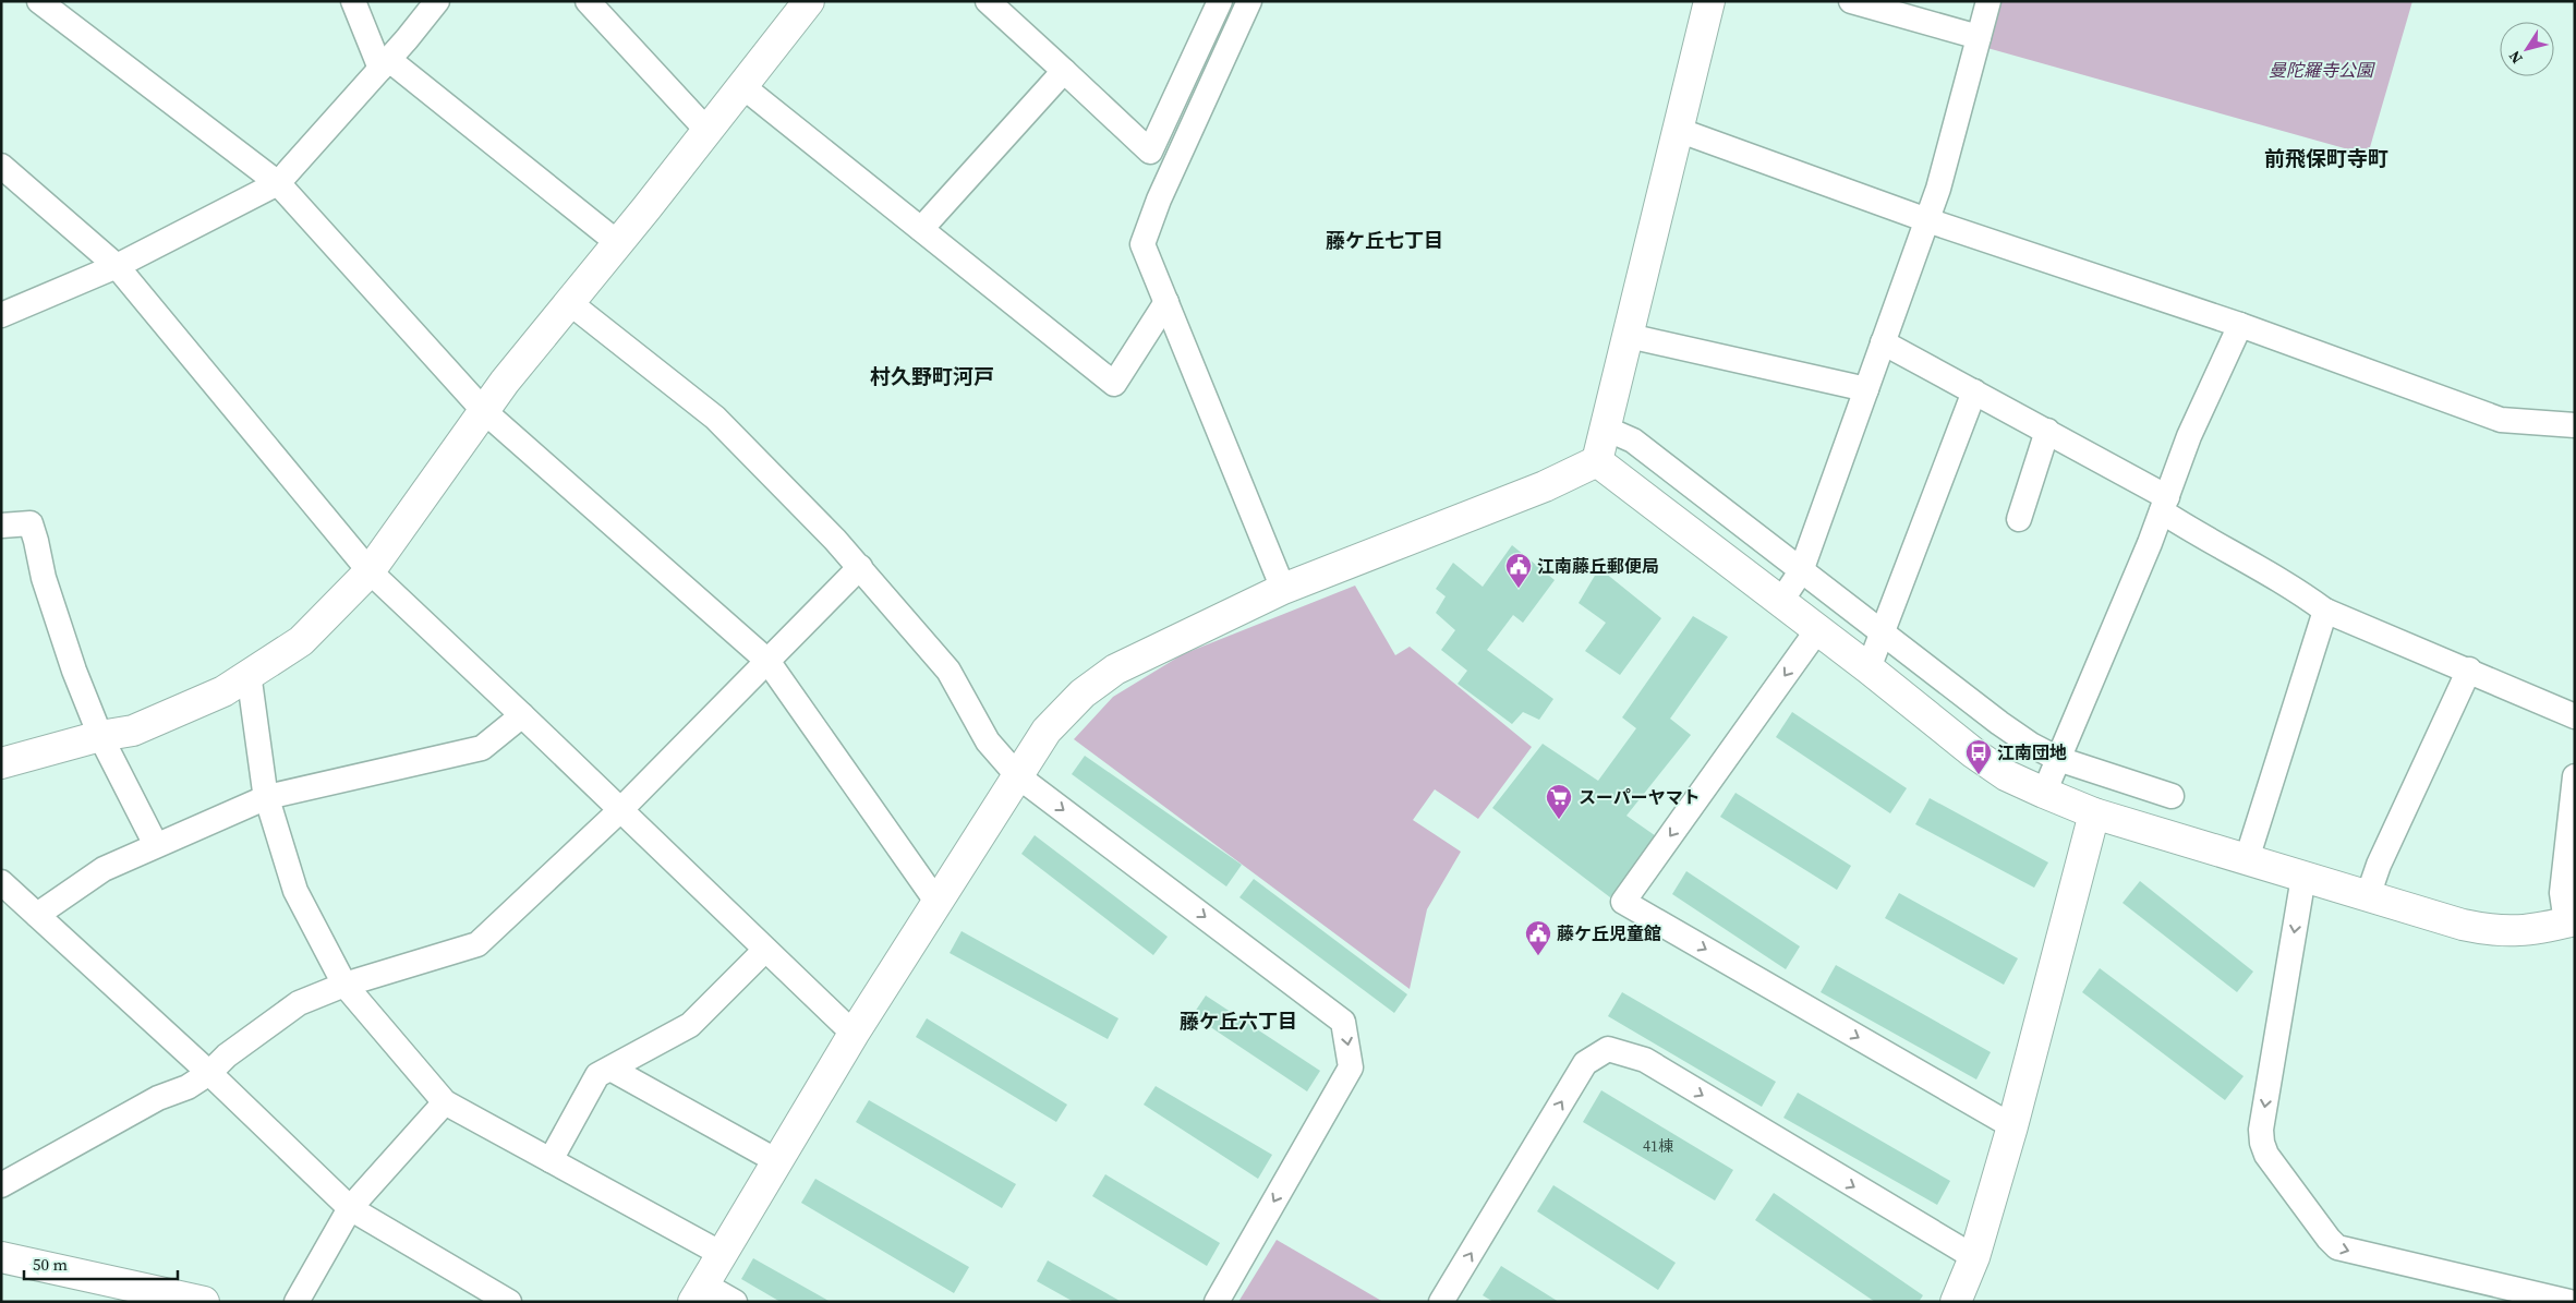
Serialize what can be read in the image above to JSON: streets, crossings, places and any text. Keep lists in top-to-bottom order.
{
  "districts": [
    "前飛保町寺町",
    "藤ケ丘七丁目",
    "村久野町河戸",
    "藤ケ丘六丁目"
  ],
  "parks": ["曼陀羅寺公園"],
  "places": {
    "public building": ["江南藤丘郵便局", "藤ケ丘児童館"],
    "bus stop": ["江南団地"],
    "supermarket": ["スーパーヤマト"]
  },
  "house_numbers": ["41棟"],
  "scale_bar": "50 m",
  "north": "bottom left"
}
